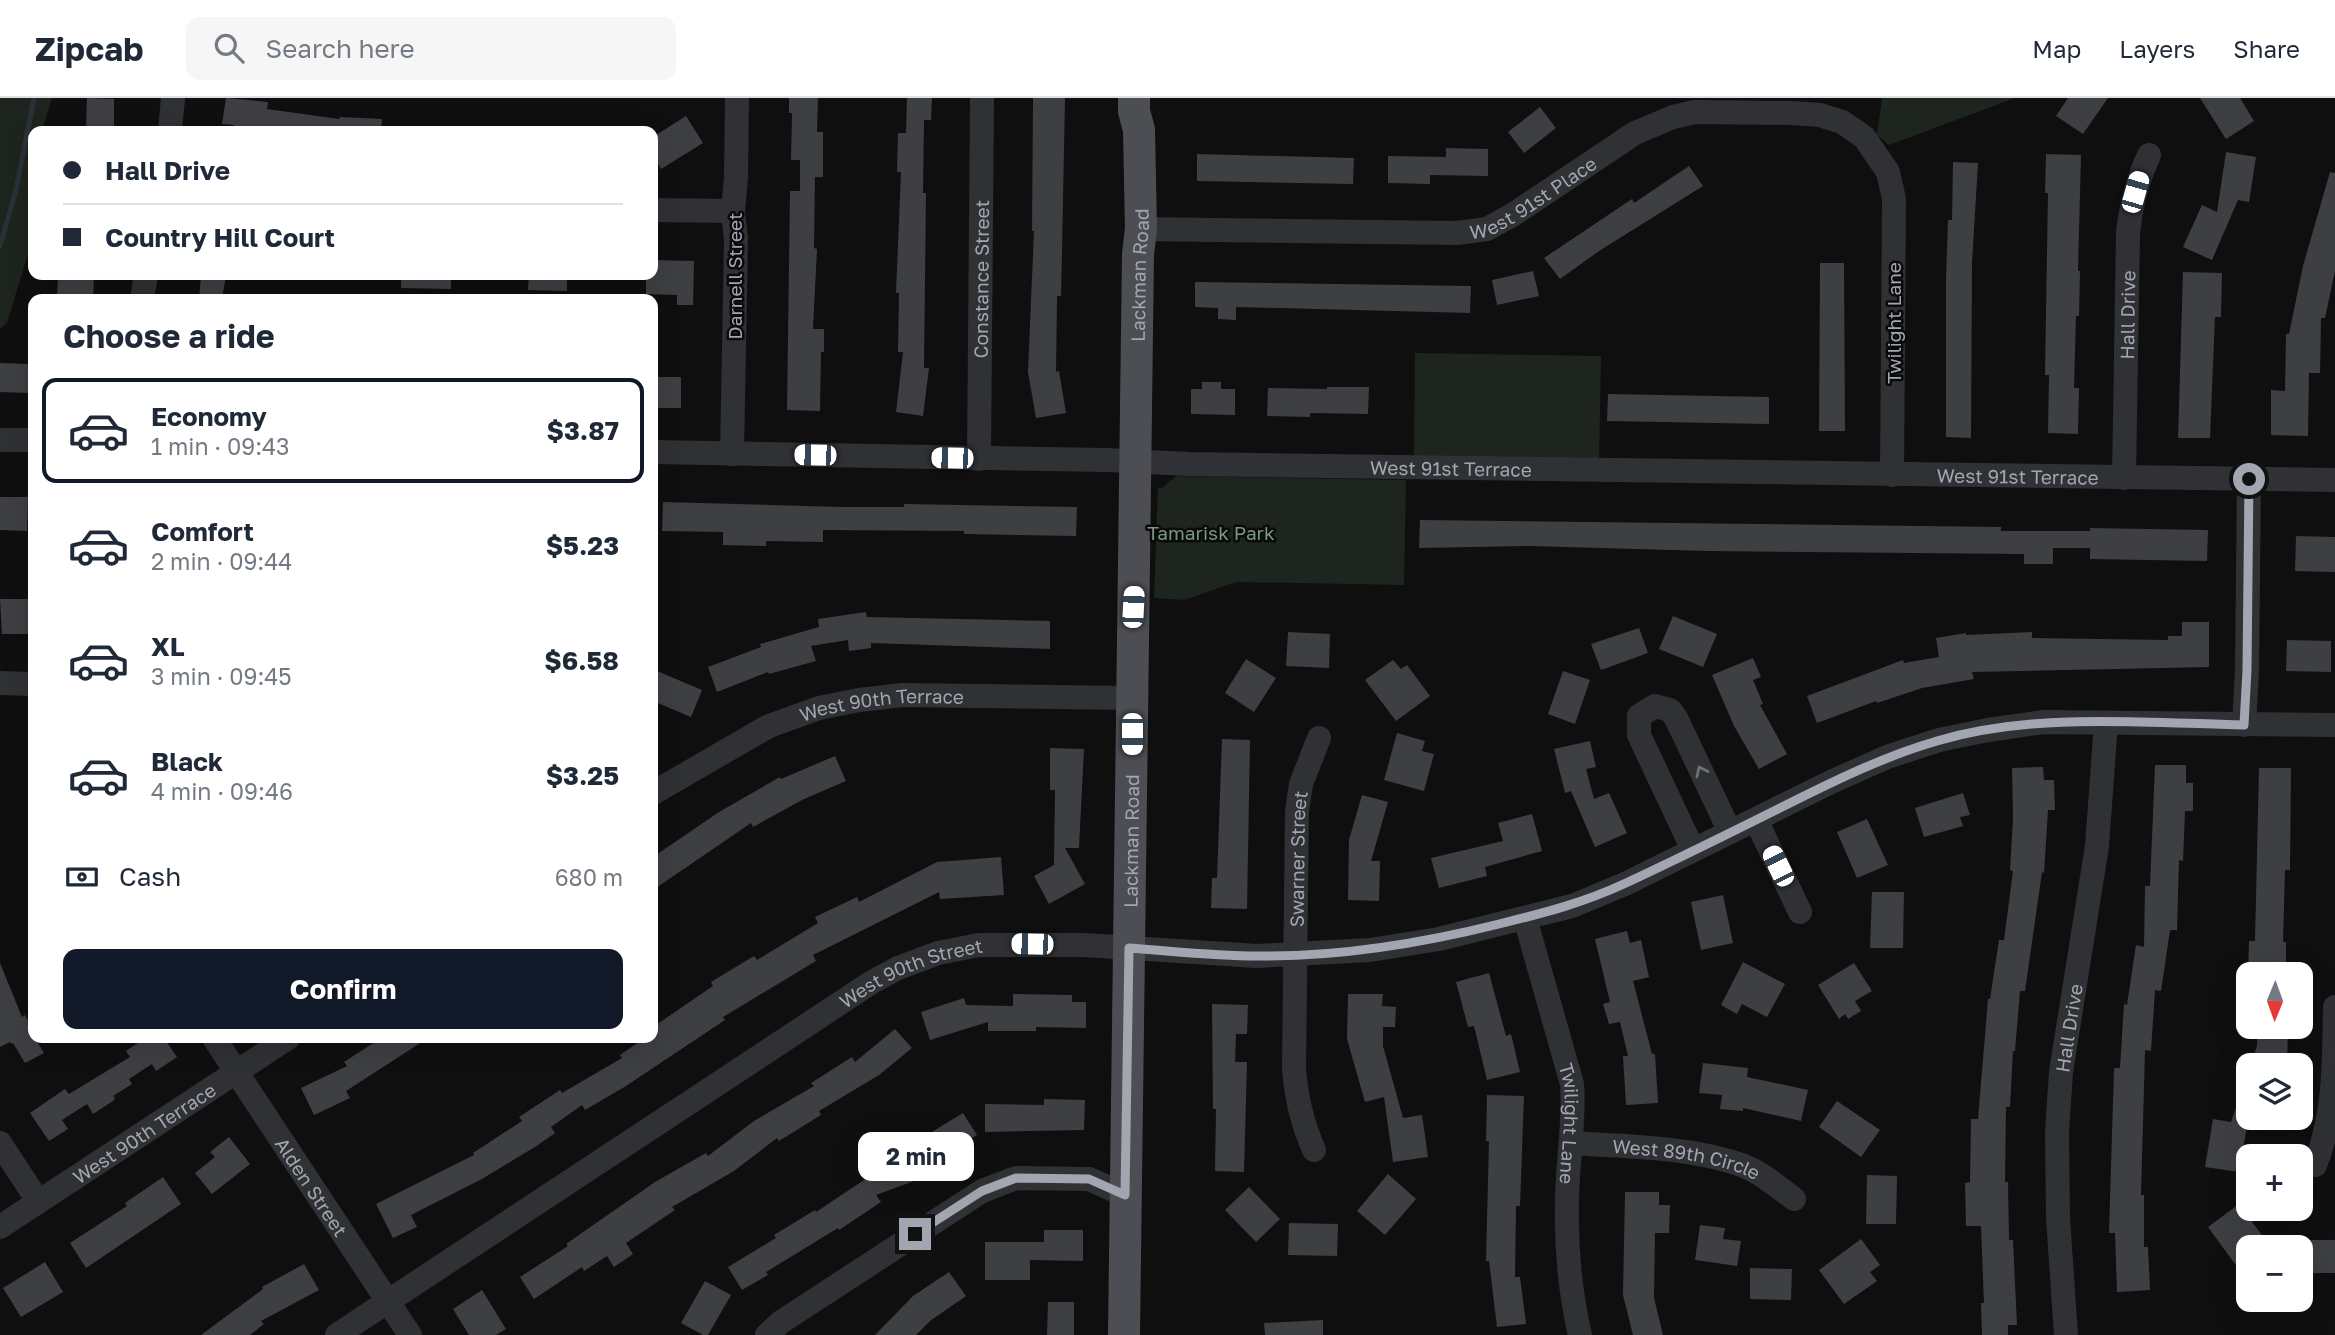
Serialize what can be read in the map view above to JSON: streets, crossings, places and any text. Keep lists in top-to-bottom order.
{
  "streets": {
    "main road": ["Lackman Road"],
    "street": [
      "West 91st Place",
      "Darnell Street",
      "Constance Street",
      "Hall Drive",
      "Twilight Lane",
      "West 91st Terrace",
      "West 90th Terrace",
      "Swarner Street",
      "West 90th Street",
      "West 89th Circle",
      "Alden Street"
    ]
  },
  "crossings": [
    ["West 91st Place", "Lackman Road"],
    ["West 91st Place", "Twilight Lane"],
    ["Lackman Road", "West 91st Terrace"],
    ["Lackman Road", "West 90th Terrace"],
    ["Lackman Road", "West 90th Street"],
    ["Darnell Street", "West 91st Terrace"],
    ["Constance Street", "West 91st Terrace"],
    ["Hall Drive", "West 91st Terrace"],
    ["Hall Drive", "West 90th Street"],
    ["Twilight Lane", "West 91st Terrace"],
    ["Twilight Lane", "West 90th Street"],
    ["Twilight Lane", "West 89th Circle"],
    ["West 90th Terrace", "Alden Street"],
    ["Swarner Street", "West 90th Street"],
    ["West 90th Street", "Alden Street"]
  ],
  "parks": ["Tamarisk Park"],
  "north": "bottom",
  "page": {
    "header": "Zipcab",
    "search": "Search here",
    "nav": ["Map", "Layers", "Share"],
    "banner": ["Hall Drive", "Country Hill Court"],
    "heading": "Choose a ride",
    "list": [
      {
        "name": "Economy",
        "note": "1 min · 09:43",
        "value": "$3.87"
      },
      {
        "name": "Comfort",
        "note": "2 min · 09:44",
        "value": "$5.23"
      },
      {
        "name": "XL",
        "note": "3 min · 09:45",
        "value": "$6.58"
      },
      {
        "name": "Black",
        "note": "4 min · 09:46",
        "value": "$3.25"
      }
    ],
    "pay": ["Cash", "680 m"],
    "buttons": "Confirm",
    "map_buttons": ["+", "−"],
    "bubble": "2 min"
  }
}
